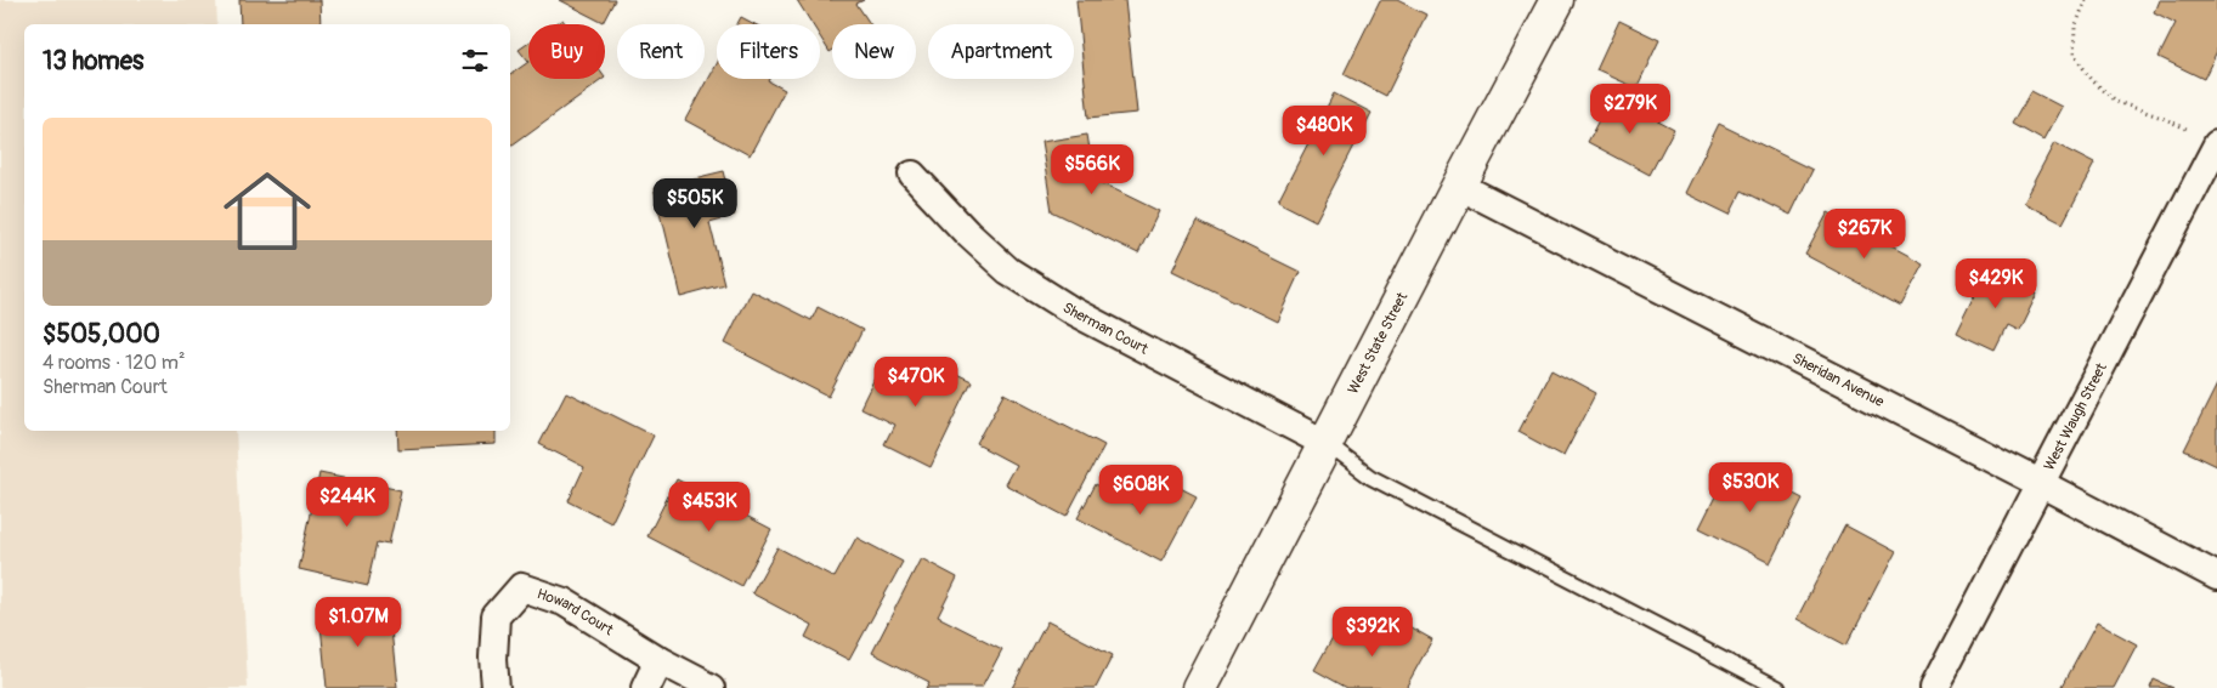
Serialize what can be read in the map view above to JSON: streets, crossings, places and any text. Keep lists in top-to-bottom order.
{
  "streets": {
    "street": [
      "Sherman Court",
      "West State Street",
      "Sheridan Avenue",
      "West Waugh Street",
      "Howard Court"
    ]
  },
  "crossings": [
    ["Sherman Court", "West State Street"],
    ["West State Street", "Sheridan Avenue"],
    ["Sheridan Avenue", "West Waugh Street"]
  ],
  "page": {
    "chip": [
      "Buy",
      "Rent",
      "Filters",
      "New",
      "Apartment"
    ],
    "heading": "13 homes",
    "price": [
      "$279K",
      "$480K",
      "$566K",
      "$505K",
      "$267K",
      "$429K",
      "$470K",
      "$530K",
      "$608K",
      "$244K",
      "$453K",
      "$1.07M",
      "$392K"
    ],
    "list": [
      {
        "name": "$505,000",
        "note": "4 rooms · 120 m² · Sherman Court"
      }
    ]
  }
}
